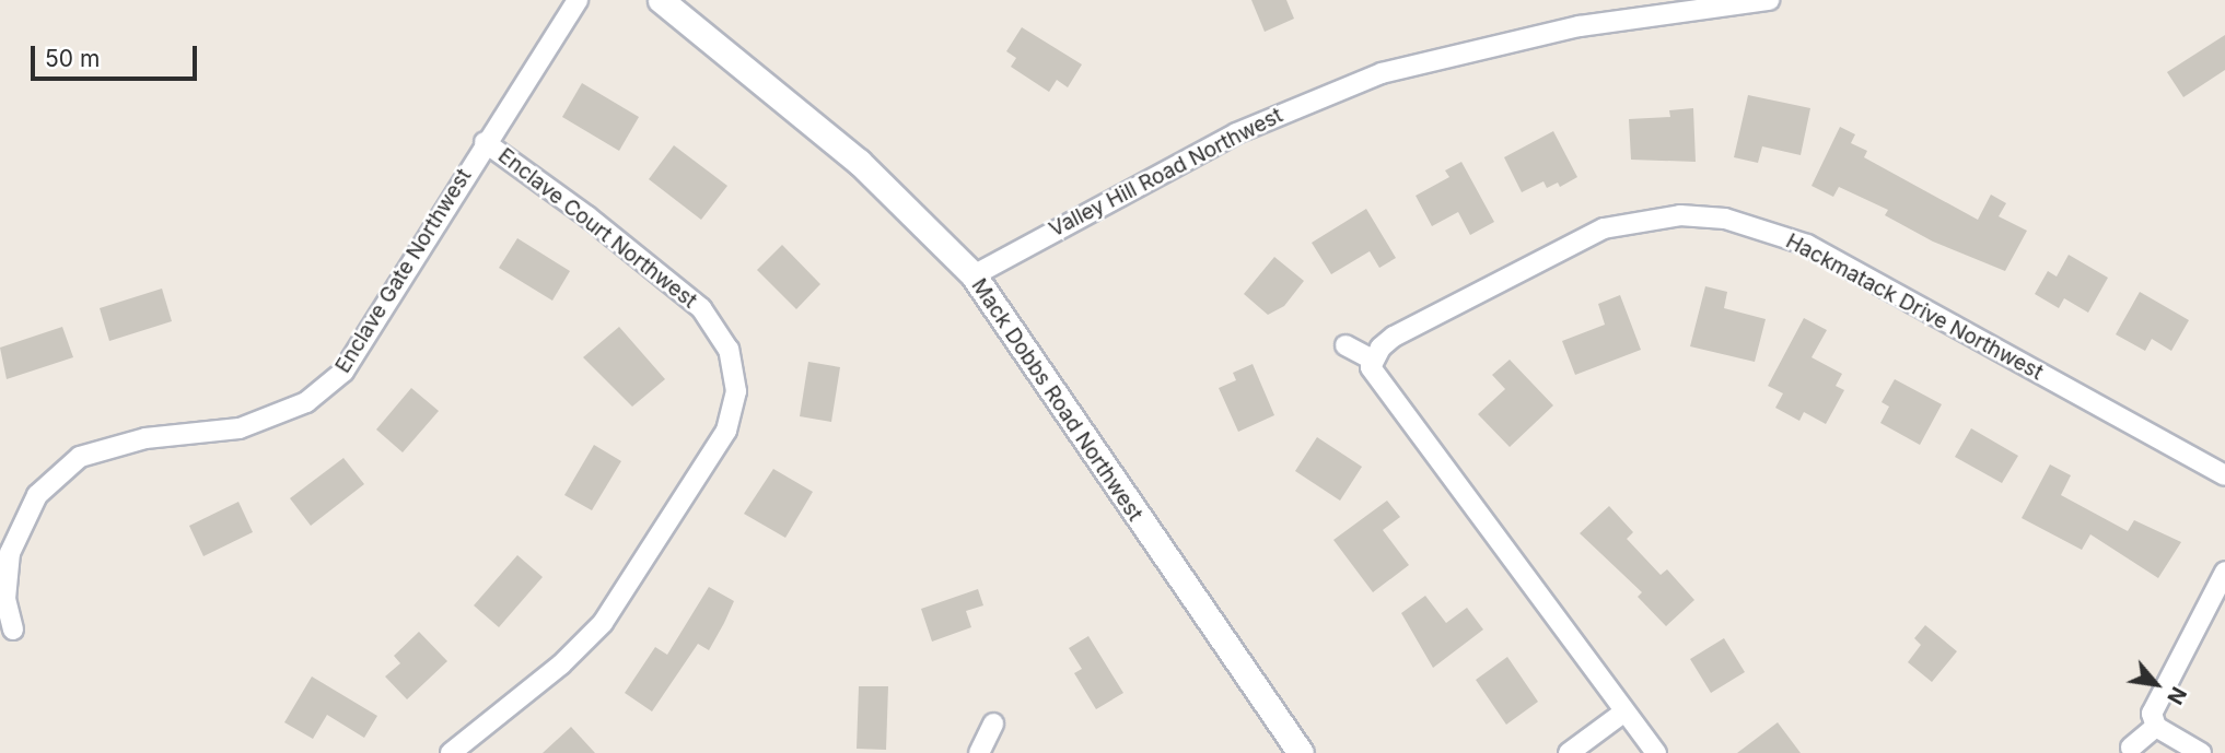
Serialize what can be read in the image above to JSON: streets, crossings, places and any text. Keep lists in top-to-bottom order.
{
  "streets": {
    "street": [
      "Valley Hill Road Northwest",
      "Enclave Court Northwest",
      "Enclave Gate Northwest",
      "Hackmatack Drive Northwest",
      "Mack Dobbs Road Northwest"
    ]
  },
  "crossings": [
    ["Valley Hill Road Northwest", "Mack Dobbs Road Northwest"],
    ["Enclave Court Northwest", "Enclave Gate Northwest"]
  ],
  "scale_bar": "50 m",
  "north": "bottom right"
}
